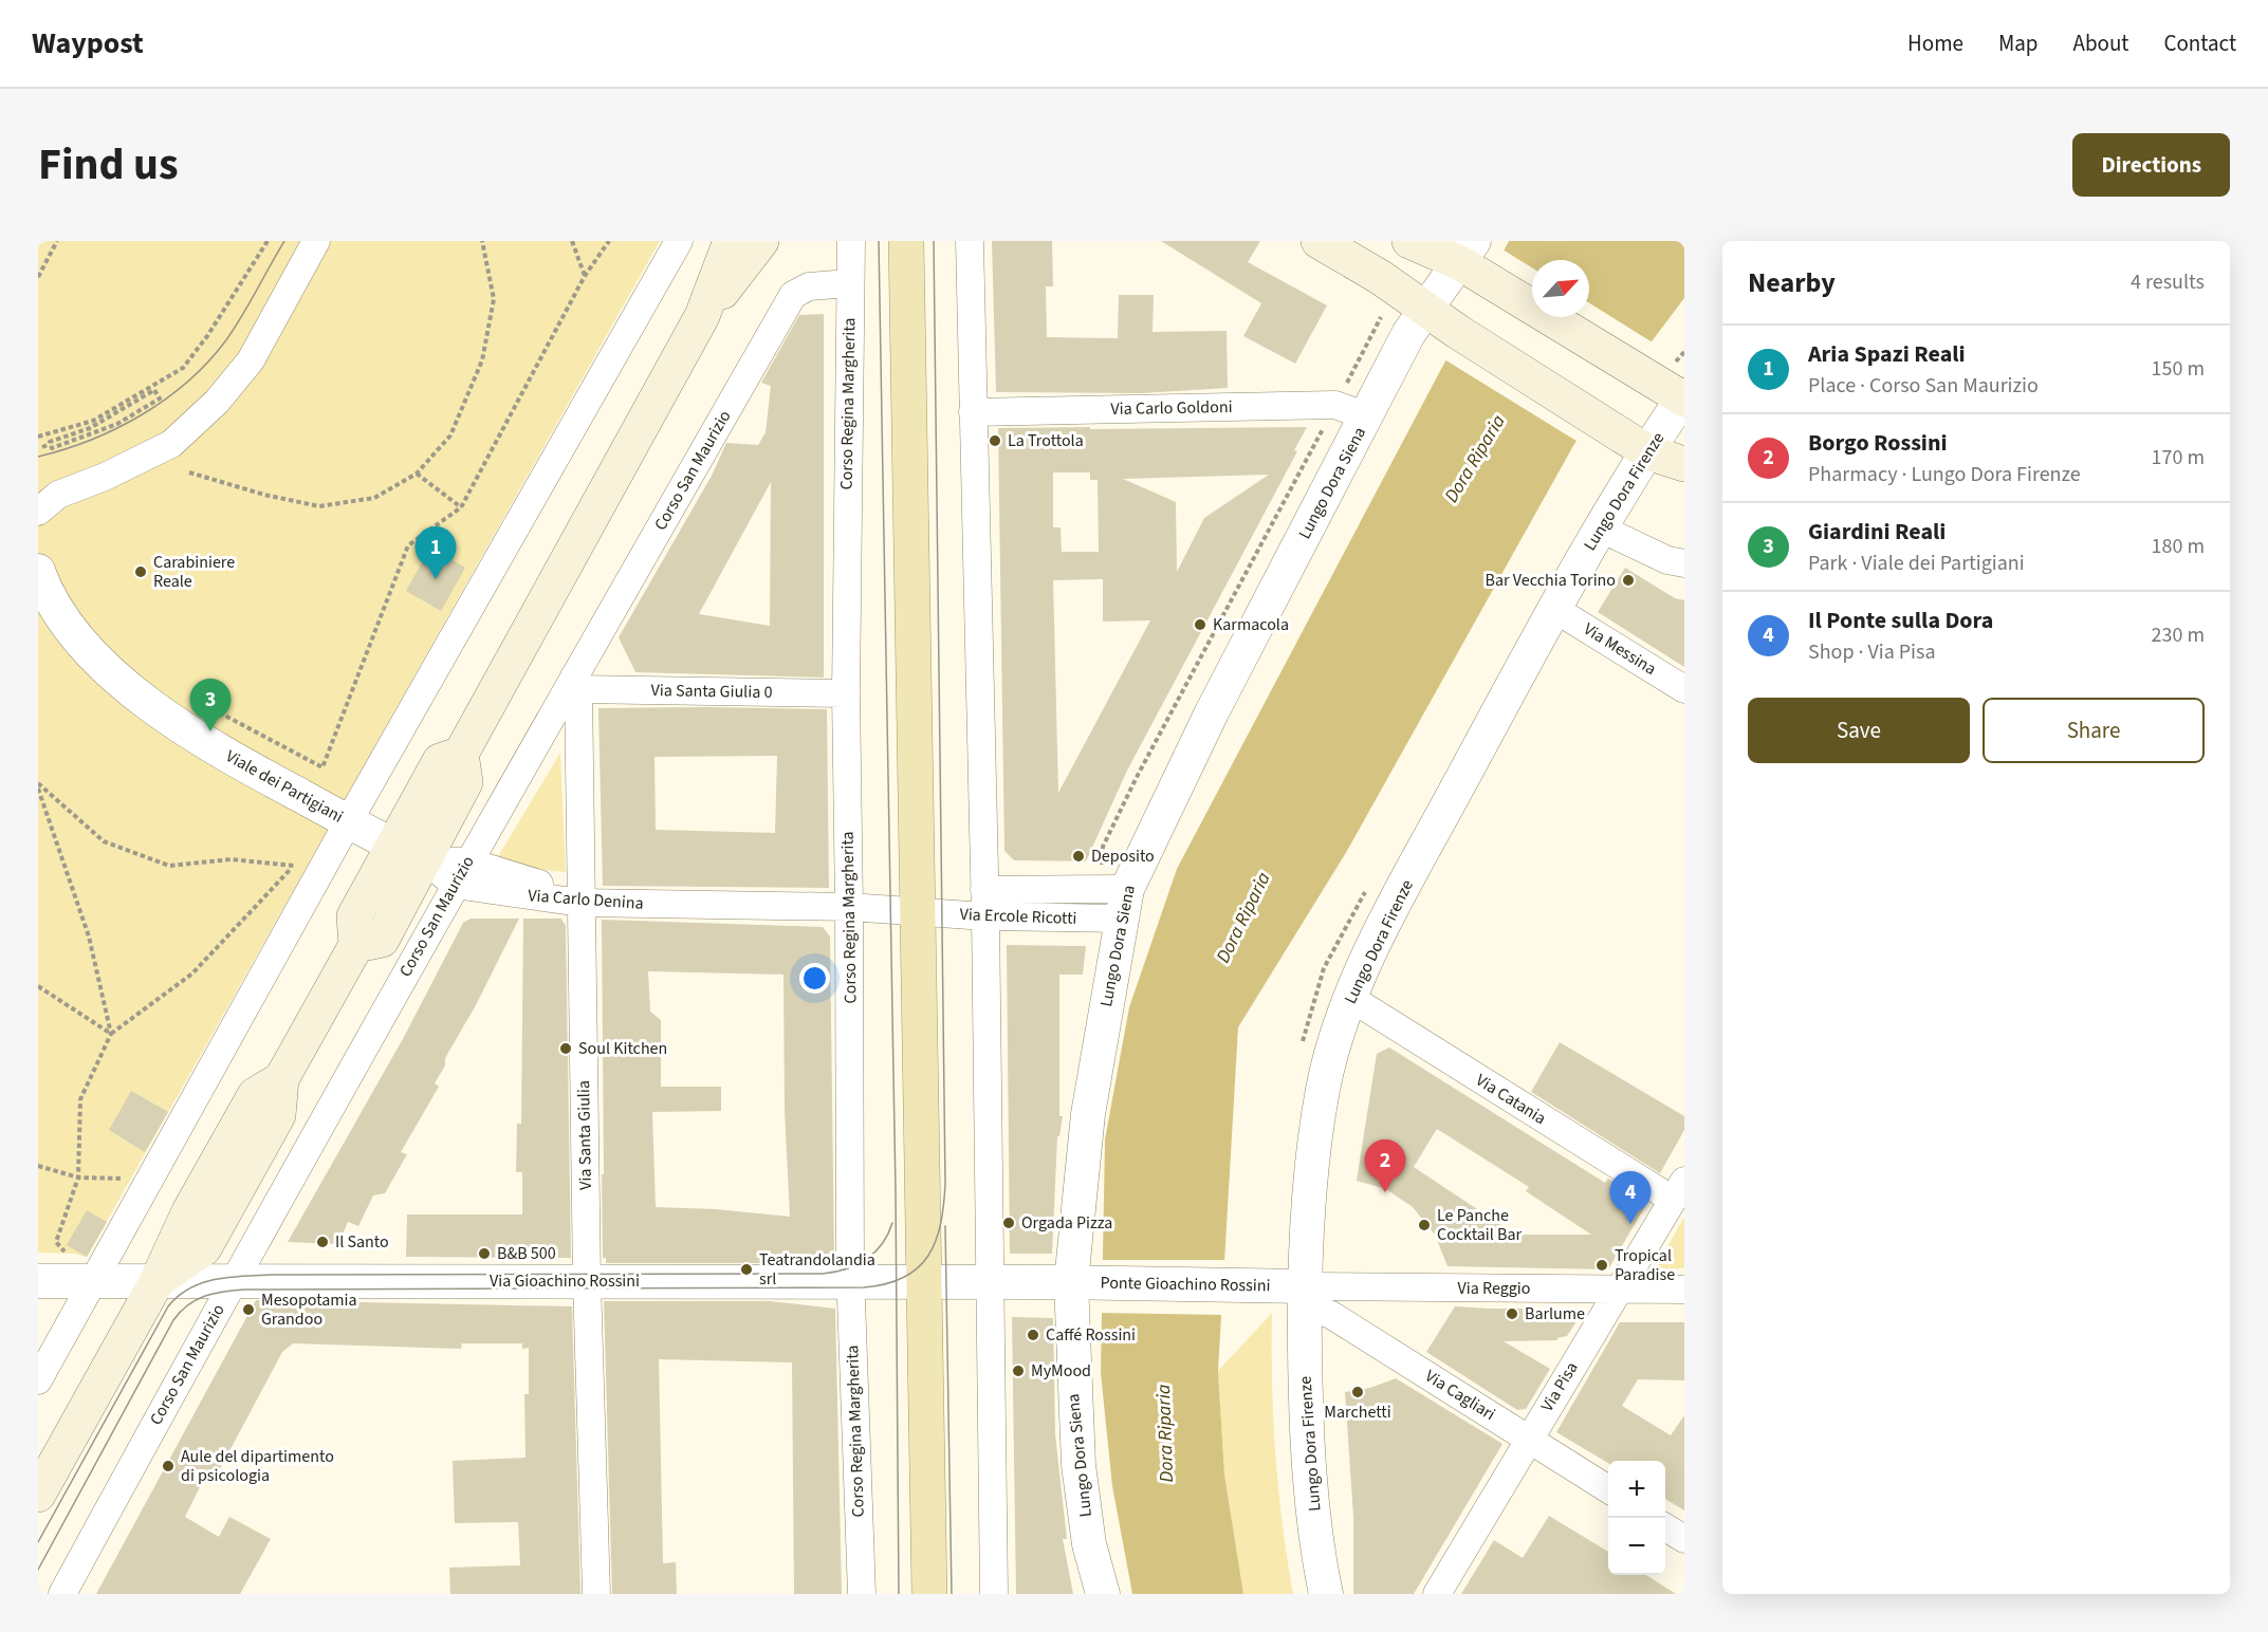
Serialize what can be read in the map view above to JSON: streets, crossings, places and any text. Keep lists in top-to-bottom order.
{
  "streets": {
    "street": [
      "Corso Regina Margherita",
      "Via Carlo Goldoni",
      "Corso San Maurizio",
      "Lungo Dora Siena",
      "Lungo Dora Firenze",
      "Via Messina",
      "Via Santa Giulia 0",
      "Viale dei Partigiani",
      "Via Carlo Denina",
      "Via Ercole Ricotti",
      "Via Catania",
      "Via Santa Giulia",
      "Via Gioachino Rossini",
      "Ponte Gioachino Rossini",
      "Via Reggio",
      "Via Pisa",
      "Via Cagliari"
    ]
  },
  "crossings": [
    ["Corso Regina Margherita", "Corso San Maurizio"],
    ["Corso Regina Margherita", "Via Santa Giulia 0"],
    ["Corso Regina Margherita", "Via Carlo Denina"],
    ["Corso Regina Margherita", "Via Gioachino Rossini"],
    ["Via Carlo Goldoni", "Lungo Dora Siena"],
    ["Corso San Maurizio", "Via Santa Giulia 0"],
    ["Corso San Maurizio", "Via Carlo Denina"],
    ["Corso San Maurizio", "Via Santa Giulia"],
    ["Corso San Maurizio", "Via Gioachino Rossini"],
    ["Lungo Dora Siena", "Via Ercole Ricotti"],
    ["Lungo Dora Siena", "Via Gioachino Rossini"],
    ["Lungo Dora Siena", "Ponte Gioachino Rossini"],
    ["Lungo Dora Firenze", "Via Messina"],
    ["Lungo Dora Firenze", "Via Catania"],
    ["Lungo Dora Firenze", "Ponte Gioachino Rossini"],
    ["Lungo Dora Firenze", "Via Reggio"],
    ["Lungo Dora Firenze", "Via Cagliari"],
    ["Via Santa Giulia 0", "Via Santa Giulia"],
    ["Viale dei Partigiani", "Via Carlo Denina"],
    ["Via Carlo Denina", "Via Ercole Ricotti"],
    ["Via Carlo Denina", "Via Santa Giulia"],
    ["Via Catania", "Via Pisa"],
    ["Via Santa Giulia", "Via Gioachino Rossini"],
    ["Via Gioachino Rossini", "Ponte Gioachino Rossini"],
    ["Ponte Gioachino Rossini", "Via Reggio"],
    ["Ponte Gioachino Rossini", "Via Cagliari"],
    ["Via Reggio", "Via Pisa"],
    ["Via Reggio", "Via Cagliari"],
    ["Via Pisa", "Via Cagliari"]
  ],
  "water": ["Dora Riparia"],
  "places": [
    "La Trottola",
    "Carabiniere Reale",
    "Bar Vecchia Torino",
    "Karmacola",
    "Deposito",
    "Soul Kitchen",
    "Orgada Pizza",
    "Le Panche Cocktail Bar",
    "Il Santo",
    "B&B 500",
    "Tropical Paradise",
    "Teatrandolandia srl",
    "Mesopotamia Grandoo",
    "Barlume",
    "Caffé Rossini",
    "MyMood",
    "Marchetti",
    "Aule del dipartimento di psicologia"
  ],
  "north": "top right",
  "page": {
    "header": "Waypost",
    "nav": [
      "Home",
      "Map",
      "About",
      "Contact"
    ],
    "title": "Find us",
    "buttons": [
      "Directions",
      ["Save", "Share"]
    ],
    "heading": ["Nearby", "4 results"],
    "list": [
      {
        "mark": "1",
        "name": "Aria Spazi Reali",
        "note": "Place · Corso San Maurizio",
        "value": "150 m"
      },
      {
        "mark": "2",
        "name": "Borgo Rossini",
        "note": "Pharmacy · Lungo Dora Firenze",
        "value": "170 m"
      },
      {
        "mark": "3",
        "name": "Giardini Reali",
        "note": "Park · Viale dei Partigiani",
        "value": "180 m"
      },
      {
        "mark": "4",
        "name": "Il Ponte sulla Dora",
        "note": "Shop · Via Pisa",
        "value": "230 m"
      }
    ],
    "pins": [
      "1",
      "3",
      "2",
      "4"
    ],
    "map_buttons": ["+", "−"]
  }
}
